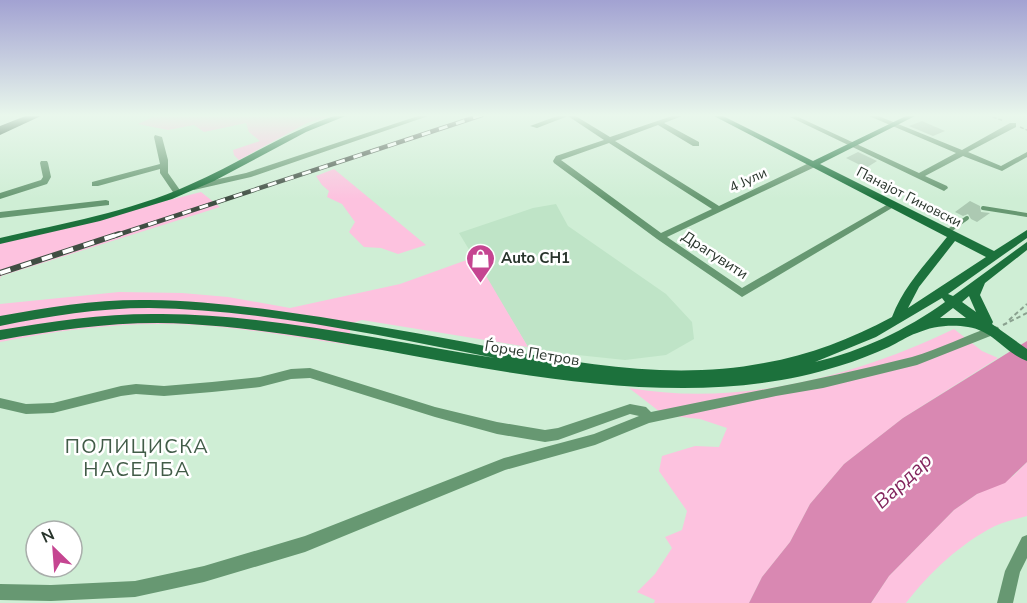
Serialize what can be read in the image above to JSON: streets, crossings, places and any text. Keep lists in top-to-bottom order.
{
  "streets": {
    "main road": ["4 Јули", "Панајот Гиновски", "Ѓорче Петров"],
    "street": ["Драгувити"]
  },
  "crossings": [
    ["4 Јули", "Панајот Гиновски"],
    ["4 Јули", "Драгувити"],
    ["Панајот Гиновски", "Драгувити"],
    ["Панајот Гиновски", "Ѓорче Петров"]
  ],
  "districts": ["ПОЛИЦИСКА НАСЕЛБА"],
  "water": ["Вардар"],
  "places": {
    "shop": ["Auto CH1"]
  },
  "north": "top left"
}
